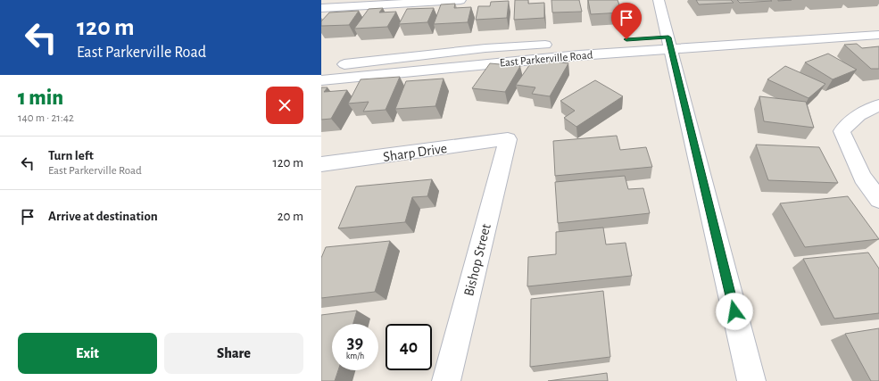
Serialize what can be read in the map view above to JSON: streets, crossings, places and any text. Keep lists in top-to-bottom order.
{
  "streets": {
    "main road": ["East Parkerville Road", "Sharp Drive", "Bishop Street"]
  },
  "crossings": [
    ["Sharp Drive", "Bishop Street"]
  ],
  "page": {
    "turn": ["120 m", "East Parkerville Road"],
    "heading": ["1 min", "140 m · 21:42"],
    "list": [
      {
        "name": "Turn left",
        "note": "East Parkerville Road",
        "value": "120 m"
      },
      {
        "name": "Arrive at destination",
        "value": "20 m"
      }
    ],
    "speed": "39 km/h",
    "limit": "40",
    "buttons": ["Exit", "Share"]
  }
}
